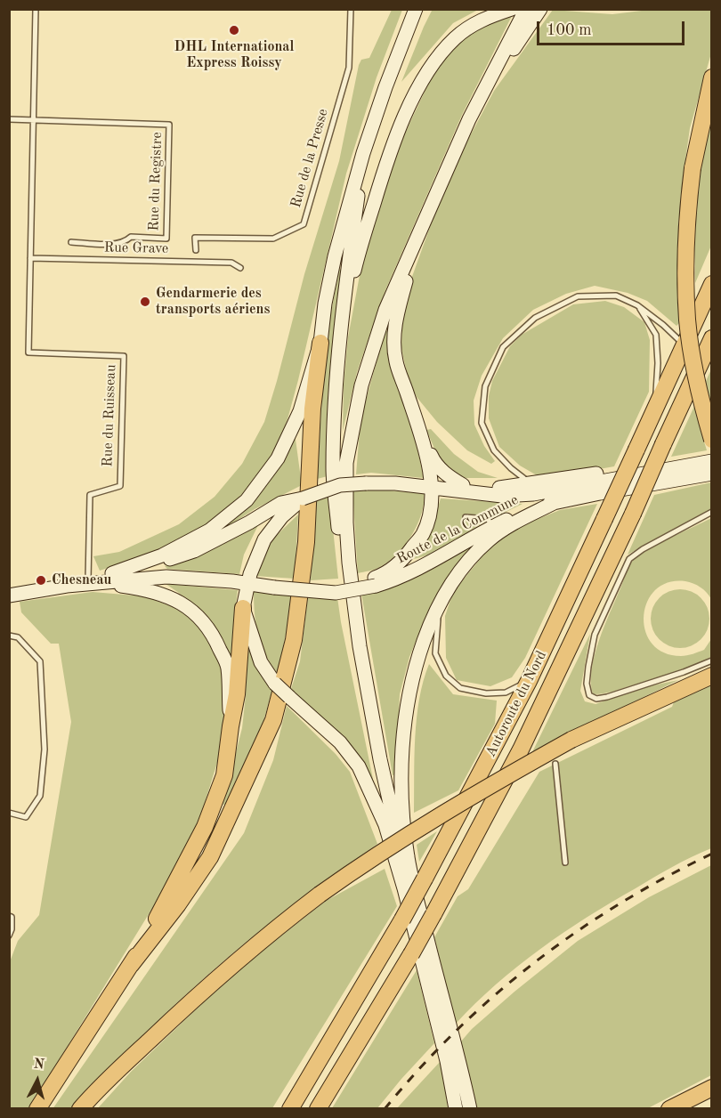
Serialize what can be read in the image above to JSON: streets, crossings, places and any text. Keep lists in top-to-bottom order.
{
  "streets": {
    "highway": ["Autoroute du Nord"],
    "main road": ["Route de la Commune"],
    "lane": [
      "Rue de la Presse",
      "Rue du Registre",
      "Rue Grave",
      "Rue du Ruisseau"
    ]
  },
  "crossings": [
    ["Rue Grave", "Rue du Ruisseau"],
    ["Rue du Ruisseau", "Route de la Commune"]
  ],
  "places": ["DHL International Express Roissy", "Gendarmerie des transports aériens", "Chesneau"],
  "scale_bar": "100 m",
  "north": "top"
}
